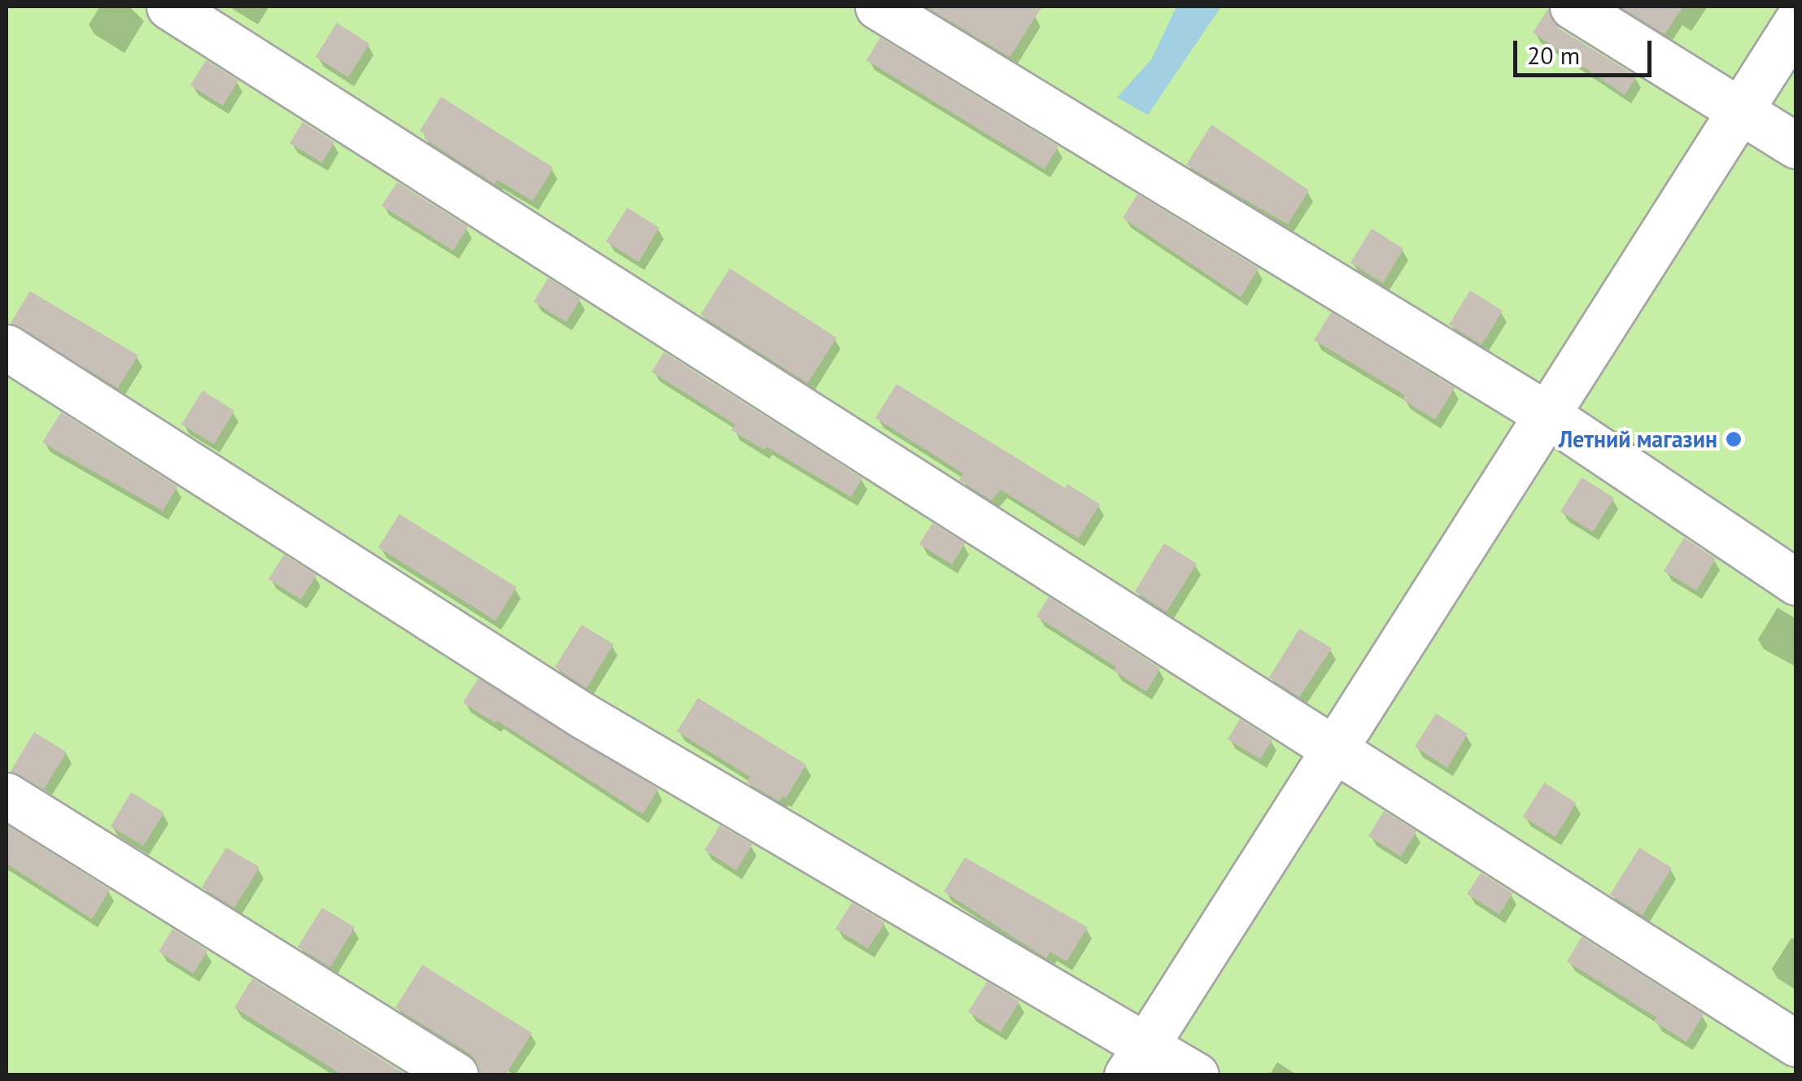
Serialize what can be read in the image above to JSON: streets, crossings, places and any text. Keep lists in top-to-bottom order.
{
  "places": ["Летний магазин"],
  "scale_bar": "20 m"
}
